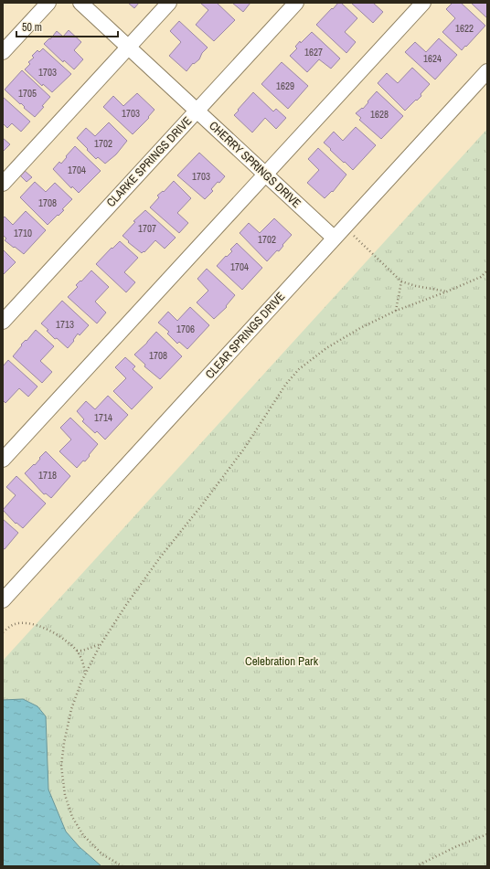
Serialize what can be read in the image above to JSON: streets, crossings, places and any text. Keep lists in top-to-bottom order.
{
  "streets": {
    "street": ["CLARKE SPRINGS DRIVE", "CHERRY SPRINGS DRIVE", "CLEAR SPRINGS DRIVE"]
  },
  "crossings": [
    ["CLARKE SPRINGS DRIVE", "CHERRY SPRINGS DRIVE"],
    ["CHERRY SPRINGS DRIVE", "CLEAR SPRINGS DRIVE"]
  ],
  "parks": ["Celebration Park"],
  "house_numbers": [
    "1622",
    "1627",
    "1624",
    "1703",
    "1629",
    "1705",
    "1703",
    "1628",
    "1702",
    "1704",
    "1703",
    "1708",
    "1707",
    "1710",
    "1702",
    "1704",
    "1713",
    "1706",
    "1708",
    "1714",
    "1718"
  ],
  "scale_bar": "50 m"
}
